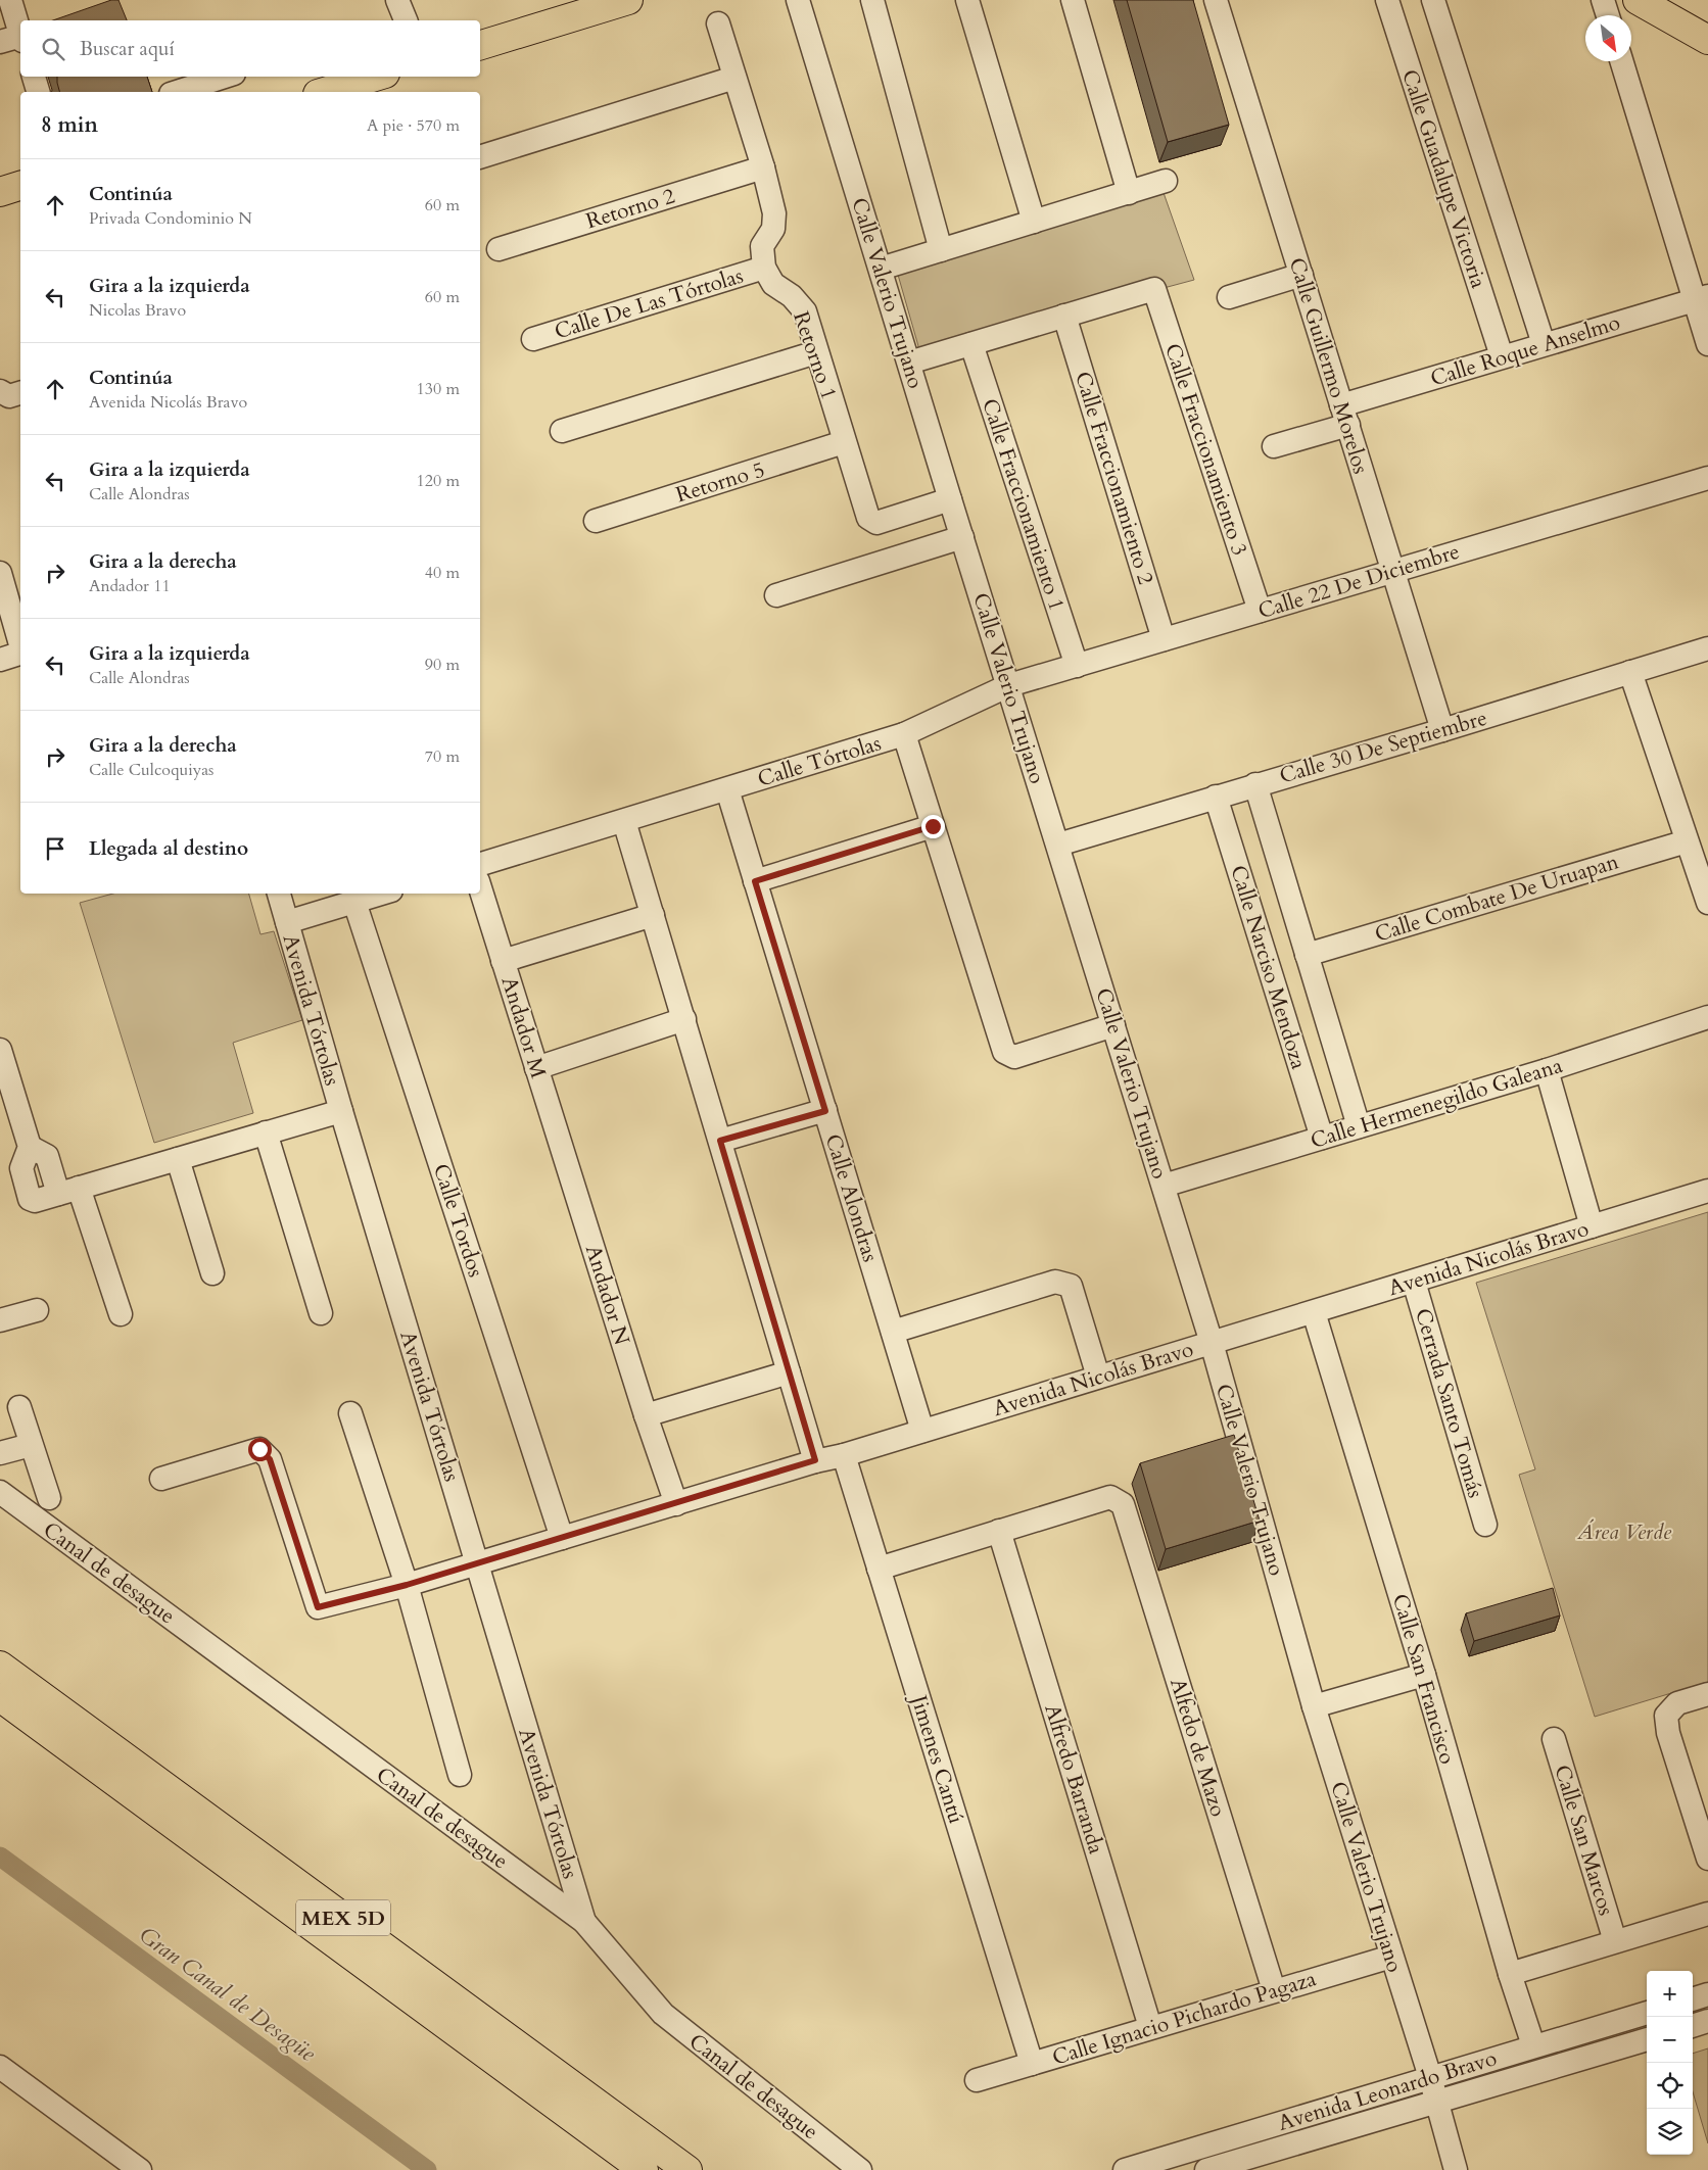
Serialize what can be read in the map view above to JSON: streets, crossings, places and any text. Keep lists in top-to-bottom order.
{
  "streets": {
    "main road": ["MEX 5D"],
    "street": [
      "Calle Guadalupe Victoria",
      "Retorno 2",
      "Calle Valerio Trujano",
      "Calle De Las Tórtolas",
      "Calle Roque Anselmo",
      "Retorno 1",
      "Calle Guillermo Morelos",
      "Calle Fraccionamiento 3",
      "Calle Fraccionamiento 2",
      "Retorno 5",
      "Calle Fraccionamiento 1",
      "Calle 22 De Diciembre",
      "Calle 30 De Septiembre",
      "Calle Tórtolas",
      "Calle Combate De Uruapan",
      "Calle Narciso Mendoza",
      "Avenida Tórtolas",
      "Andador M",
      "Calle Hermenegildo Galeana",
      "Calle Alondras",
      "Calle Tordos",
      "Avenida Nicolás Bravo",
      "Andador N",
      "Cerrada Santo Tomás",
      "Canal de desague",
      "Calle San Francisco",
      "Alfedo de Mazo",
      "Jimenes Cantú",
      "Alfredo Barranda",
      "Calle San Marcos",
      "Calle Ignacio Pichardo Pagaza",
      "Avenida Leonardo Bravo"
    ]
  },
  "crossings": [
    ["Calle Guadalupe Victoria", "Calle Roque Anselmo"],
    ["Calle Valerio Trujano", "Retorno 1"],
    ["Calle Valerio Trujano", "Calle 22 De Diciembre"],
    ["Calle Valerio Trujano", "Calle 30 De Septiembre"],
    ["Calle Valerio Trujano", "Calle Tórtolas"],
    ["Calle Valerio Trujano", "Calle Hermenegildo Galeana"],
    ["Calle Valerio Trujano", "Avenida Nicolás Bravo"],
    ["Calle Valerio Trujano", "Calle Ignacio Pichardo Pagaza"],
    ["Calle Valerio Trujano", "Avenida Leonardo Bravo"],
    ["Calle De Las Tórtolas", "Retorno 1"],
    ["Calle Roque Anselmo", "Calle Guillermo Morelos"],
    ["Retorno 1", "Retorno 5"],
    ["Calle Guillermo Morelos", "Calle 22 De Diciembre"],
    ["Calle Guillermo Morelos", "Calle 30 De Septiembre"],
    ["Calle Fraccionamiento 3", "Calle Fraccionamiento 2"],
    ["Calle Fraccionamiento 3", "Calle 22 De Diciembre"],
    ["Calle Fraccionamiento 2", "Calle 22 De Diciembre"],
    ["Calle Fraccionamiento 1", "Calle 22 De Diciembre"],
    ["Calle 22 De Diciembre", "Calle Tórtolas"],
    ["Calle 30 De Septiembre", "Calle Narciso Mendoza"],
    ["Calle Tórtolas", "Calle Alondras"],
    ["Calle Combate De Uruapan", "Calle Narciso Mendoza"],
    ["Calle Narciso Mendoza", "Calle Hermenegildo Galeana"],
    ["Avenida Tórtolas", "Avenida Nicolás Bravo"],
    ["Avenida Tórtolas", "Canal de desague"],
    ["Andador M", "Andador N"],
    ["Calle Alondras", "Avenida Nicolás Bravo"],
    ["Calle Tordos", "Avenida Nicolás Bravo"],
    ["Avenida Nicolás Bravo", "Cerrada Santo Tomás"],
    ["Avenida Nicolás Bravo", "Calle San Francisco"],
    ["Avenida Nicolás Bravo", "Jimenes Cantú"],
    ["Calle San Francisco", "Avenida Leonardo Bravo"],
    ["Alfedo de Mazo", "Alfredo Barranda"],
    ["Alfedo de Mazo", "Calle Ignacio Pichardo Pagaza"],
    ["Jimenes Cantú", "Calle Ignacio Pichardo Pagaza"],
    ["Alfredo Barranda", "Calle Ignacio Pichardo Pagaza"]
  ],
  "water": ["Gran Canal de Desagüe"],
  "parks": ["Área Verde"],
  "north": "bottom right",
  "page": {
    "search": "Buscar aquí",
    "heading": ["8 min", "A pie · 570 m"],
    "list": [
      ["Continúa", "Privada Condominio N", "60 m"],
      ["Gira a la izquierda", "Nicolas Bravo", "60 m"],
      ["Continúa", "Avenida Nicolás Bravo", "130 m"],
      ["Gira a la izquierda", "Calle Alondras", "120 m"],
      ["Gira a la derecha", "Andador 11", "40 m"],
      ["Gira a la izquierda", "Calle Alondras", "90 m"],
      ["Gira a la derecha", "Calle Culcoquiyas", "70 m"],
      "Llegada al destino"
    ],
    "map_buttons": ["+", "−"]
  }
}
